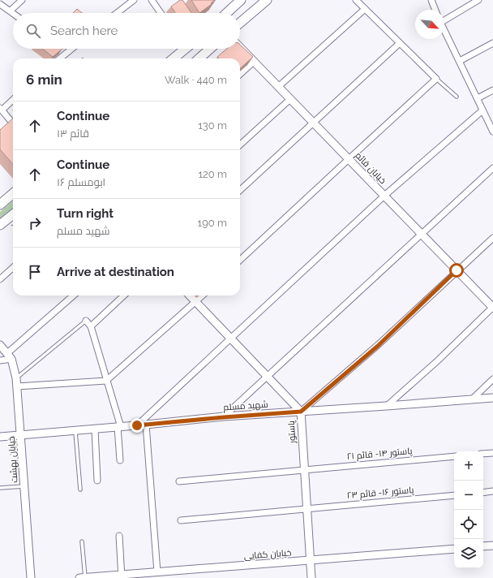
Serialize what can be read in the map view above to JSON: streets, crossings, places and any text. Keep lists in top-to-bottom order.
{
  "streets": {
    "street": [
      "خیابان قائم",
      "شهید مسلم",
      "پاستور",
      "پاستور ۱۴- قائم ۲۱",
      "خیابان بهشت",
      "پاستور ۱۶- قائم ۲۳",
      "خیابان کفایی"
    ]
  },
  "crossings": [
    ["شهید مسلم", "پاستور"],
    ["شهید مسلم", "خیابان بهشت"],
    ["پاستور", "پاستور ۱۴- قائم ۲۱"],
    ["پاستور", "پاستور ۱۶- قائم ۲۳"],
    ["پاستور", "خیابان کفایی"]
  ],
  "north": "bottom right",
  "page": {
    "search": "Search here",
    "heading": ["6 min", "Walk · 440 m"],
    "list": [
      ["Continue", "قائم ۱۳", "130 m"],
      ["Continue", "ابومسلم ۱۶", "120 m"],
      ["Turn right", "شهید مسلم", "190 m"],
      "Arrive at destination"
    ],
    "map_buttons": ["+", "−"]
  }
}
